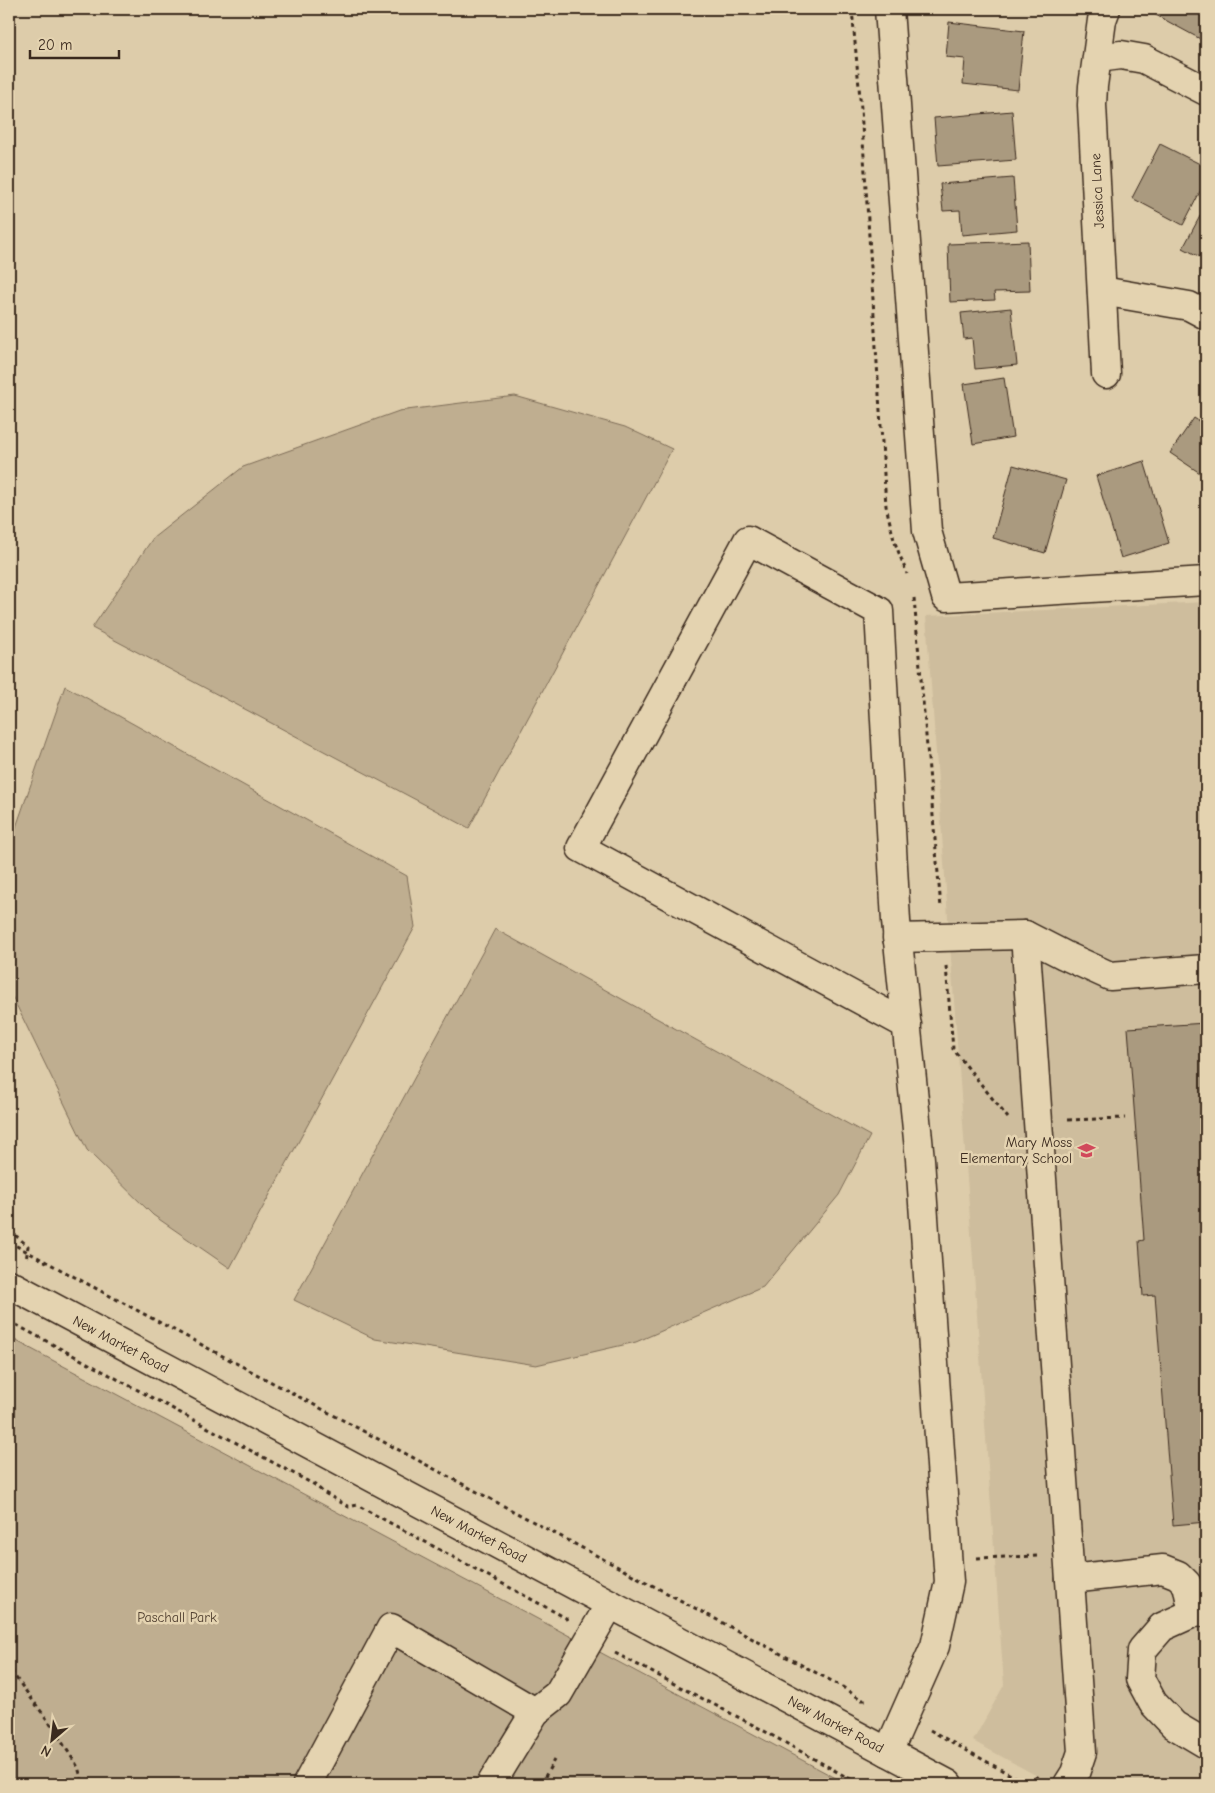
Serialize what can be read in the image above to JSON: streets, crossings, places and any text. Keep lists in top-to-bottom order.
{
  "streets": {
    "street": ["Jessica Lane", "New Market Road"]
  },
  "parks": ["Paschall Park"],
  "places": {
    "school or university": ["Mary Moss Elementary School"]
  },
  "scale_bar": "20 m",
  "north": "bottom left"
}
